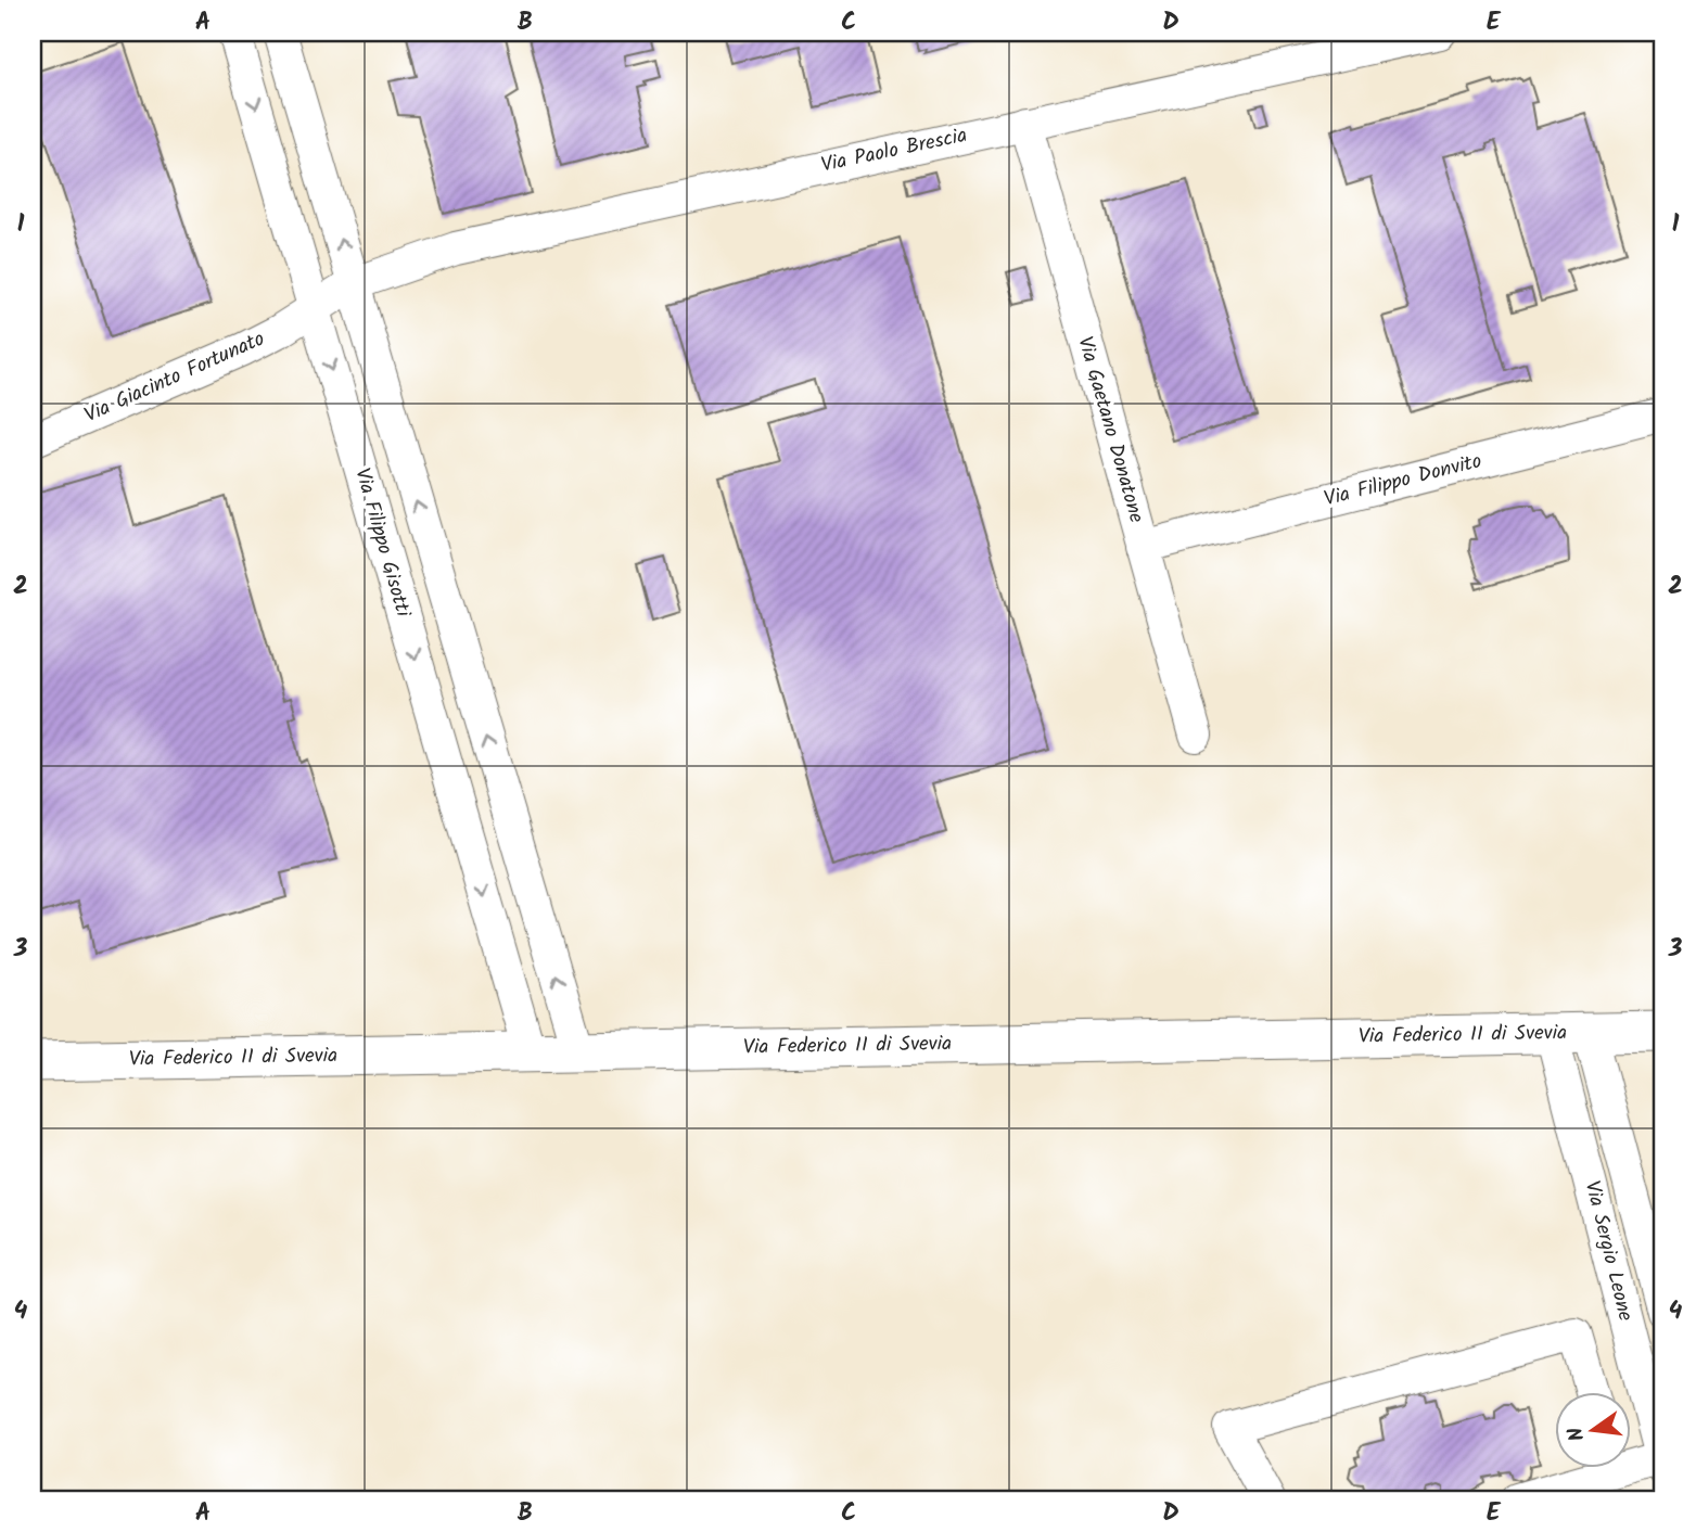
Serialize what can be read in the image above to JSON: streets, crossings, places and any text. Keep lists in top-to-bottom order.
{
  "streets": {
    "main road": ["Via Federico II di Svevia"],
    "street": [
      "Via Paolo Brescia",
      "Via Giacinto Fortunato",
      "Via Gaetano Donatone",
      "Via Filippo Donvito",
      "Via Filippo Gisotti",
      "Via Sergio Leone"
    ]
  },
  "crossings": [
    ["Via Paolo Brescia", "Via Giacinto Fortunato"],
    ["Via Paolo Brescia", "Via Gaetano Donatone"],
    ["Via Paolo Brescia", "Via Filippo Gisotti"],
    ["Via Giacinto Fortunato", "Via Filippo Gisotti"],
    ["Via Gaetano Donatone", "Via Filippo Donvito"],
    ["Via Filippo Gisotti", "Via Federico II di Svevia"],
    ["Via Federico II di Svevia", "Via Sergio Leone"]
  ],
  "north": "left",
  "grid": {
    "columns": [
      "A",
      "B",
      "C",
      "D",
      "E"
    ],
    "rows": [
      "1",
      "2",
      "3",
      "4"
    ]
  }
}
